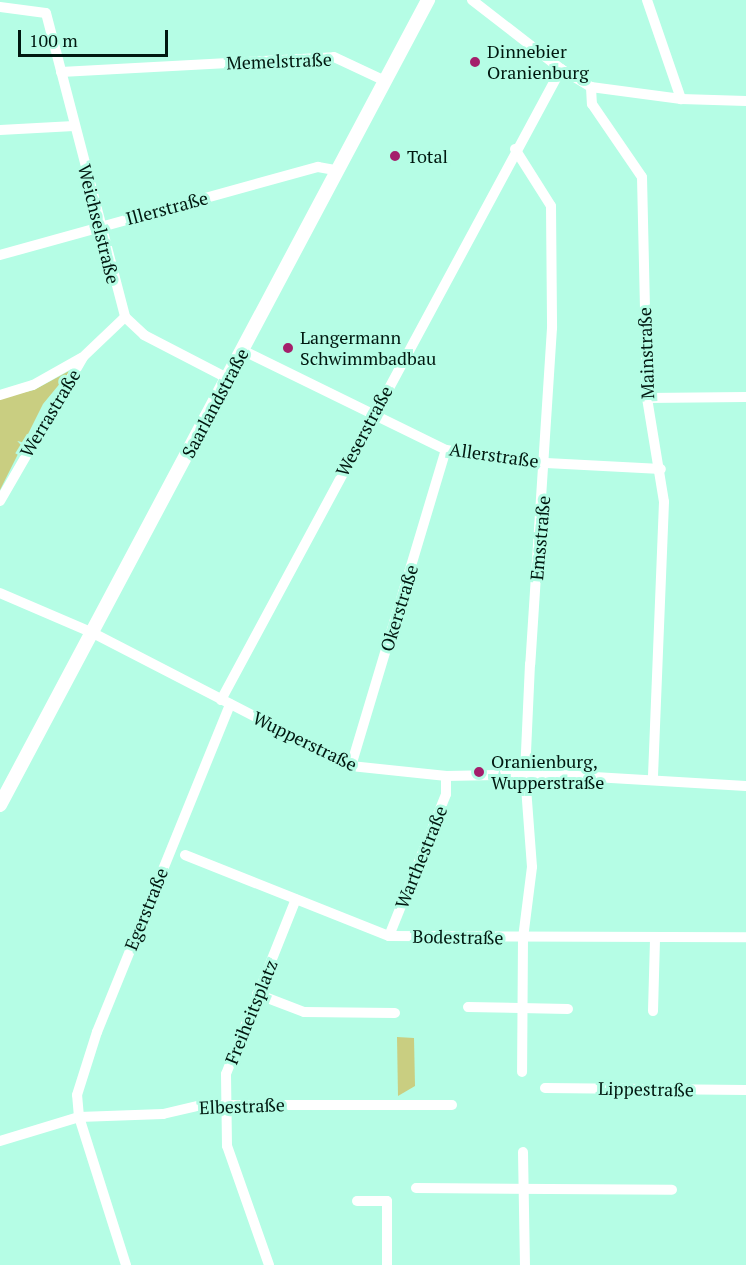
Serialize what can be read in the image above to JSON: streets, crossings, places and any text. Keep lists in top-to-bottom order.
{
  "streets": {
    "street": [
      "Memelstraße",
      "Illerstraße",
      "Weichselstraße",
      "Mainstraße",
      "Saarlandstraße",
      "Werrastraße",
      "Weserstraße",
      "Allerstraße",
      "Emsstraße",
      "Okerstraße",
      "Wupperstraße",
      "Warthestraße",
      "Egerstraße",
      "Bodestraße",
      "Freiheitsplatz",
      "Lippestraße",
      "Elbestraße"
    ]
  },
  "crossings": [
    ["Memelstraße", "Weichselstraße"],
    ["Memelstraße", "Saarlandstraße"],
    ["Illerstraße", "Weichselstraße"],
    ["Illerstraße", "Saarlandstraße"],
    ["Weichselstraße", "Werrastraße"],
    ["Mainstraße", "Allerstraße"],
    ["Mainstraße", "Wupperstraße"],
    ["Saarlandstraße", "Allerstraße"],
    ["Saarlandstraße", "Wupperstraße"],
    ["Weserstraße", "Allerstraße"],
    ["Weserstraße", "Emsstraße"],
    ["Weserstraße", "Wupperstraße"],
    ["Weserstraße", "Egerstraße"],
    ["Allerstraße", "Emsstraße"],
    ["Allerstraße", "Okerstraße"],
    ["Emsstraße", "Wupperstraße"],
    ["Emsstraße", "Bodestraße"],
    ["Okerstraße", "Wupperstraße"],
    ["Wupperstraße", "Warthestraße"],
    ["Wupperstraße", "Egerstraße"],
    ["Warthestraße", "Bodestraße"],
    ["Egerstraße", "Elbestraße"],
    ["Bodestraße", "Freiheitsplatz"],
    ["Freiheitsplatz", "Elbestraße"]
  ],
  "places": [
    "Dinnebier Oranienburg",
    "Total",
    "Langermann Schwimmbadbau",
    "Oranienburg, Wupperstraße"
  ],
  "scale_bar": "100 m"
}
